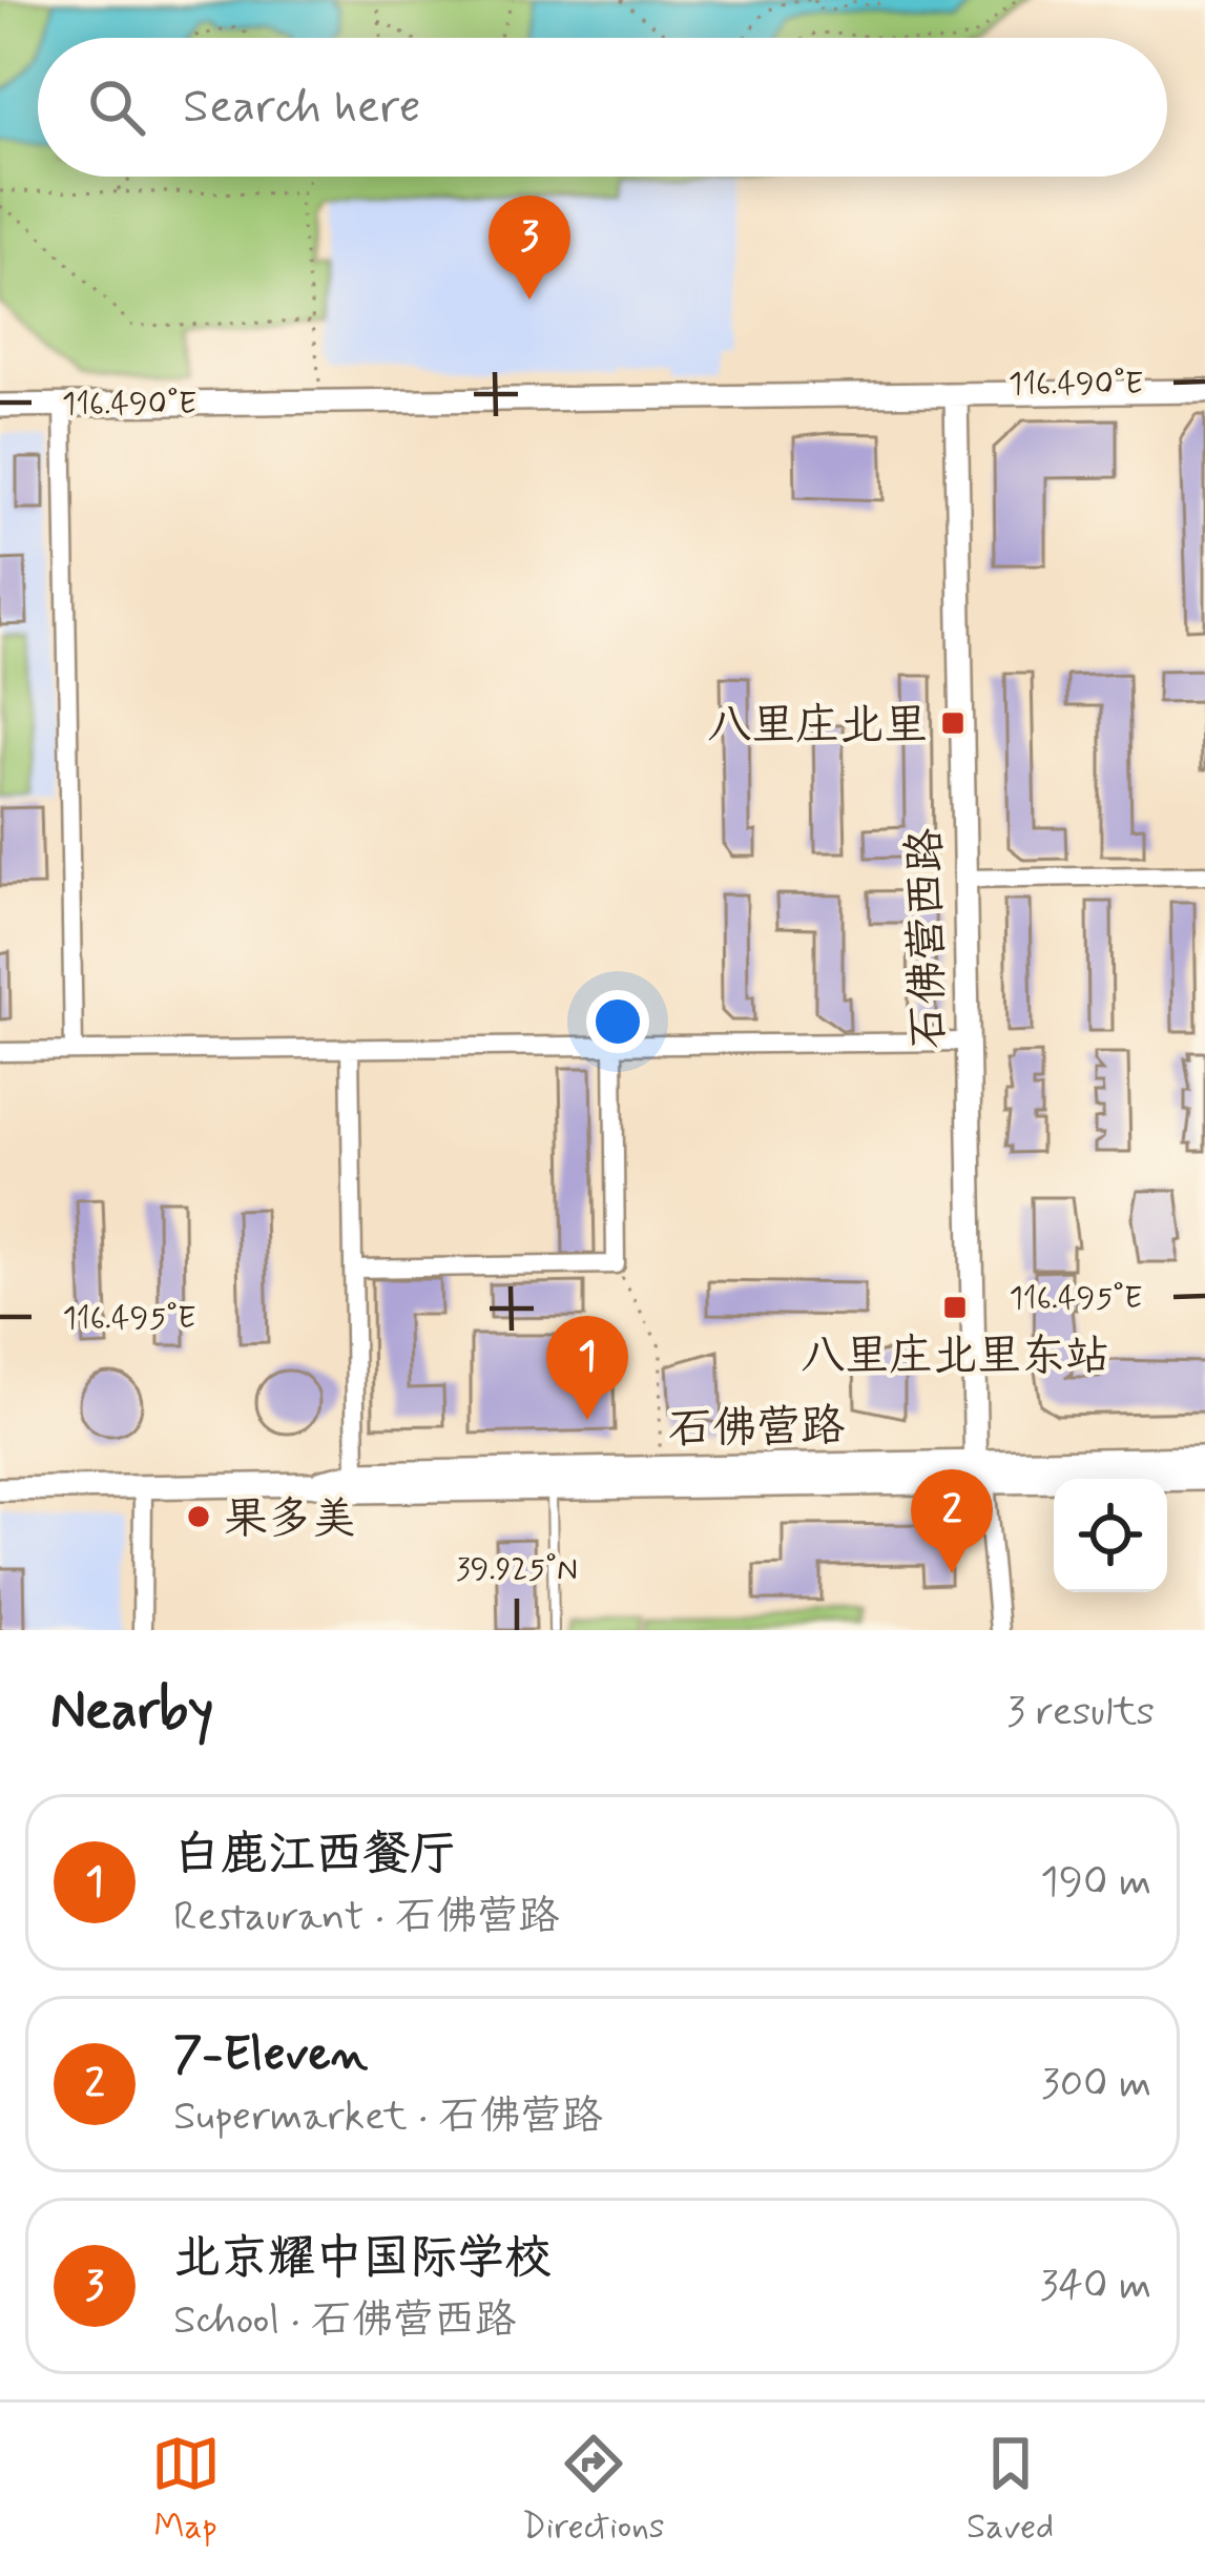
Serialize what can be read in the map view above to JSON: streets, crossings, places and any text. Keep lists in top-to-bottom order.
{
  "streets": {
    "street": ["石佛营西路", "石佛营路"]
  },
  "crossings": [
    ["石佛营西路", "石佛营路"]
  ],
  "places": {
    "transit": ["八里庄北里", "八里庄北里东站"],
    "other": ["果多美"]
  },
  "page": {
    "search": "Search here",
    "pins": ["3", "1", "2"],
    "heading": ["Nearby", "3 results"],
    "list": [
      {
        "mark": "1",
        "name": "白鹿江西餐厅",
        "note": "Restaurant · 石佛营路",
        "value": "190 m"
      },
      {
        "mark": "2",
        "name": "7-Eleven",
        "note": "Supermarket · 石佛营路",
        "value": "300 m"
      },
      {
        "mark": "3",
        "name": "北京耀中国际学校",
        "note": "School · 石佛营西路",
        "value": "340 m"
      }
    ],
    "nav": ["Map", "Directions", "Saved"]
  },
  "coordinates": ["116.490°E", "116.495°E", "39.925°N"]
}
